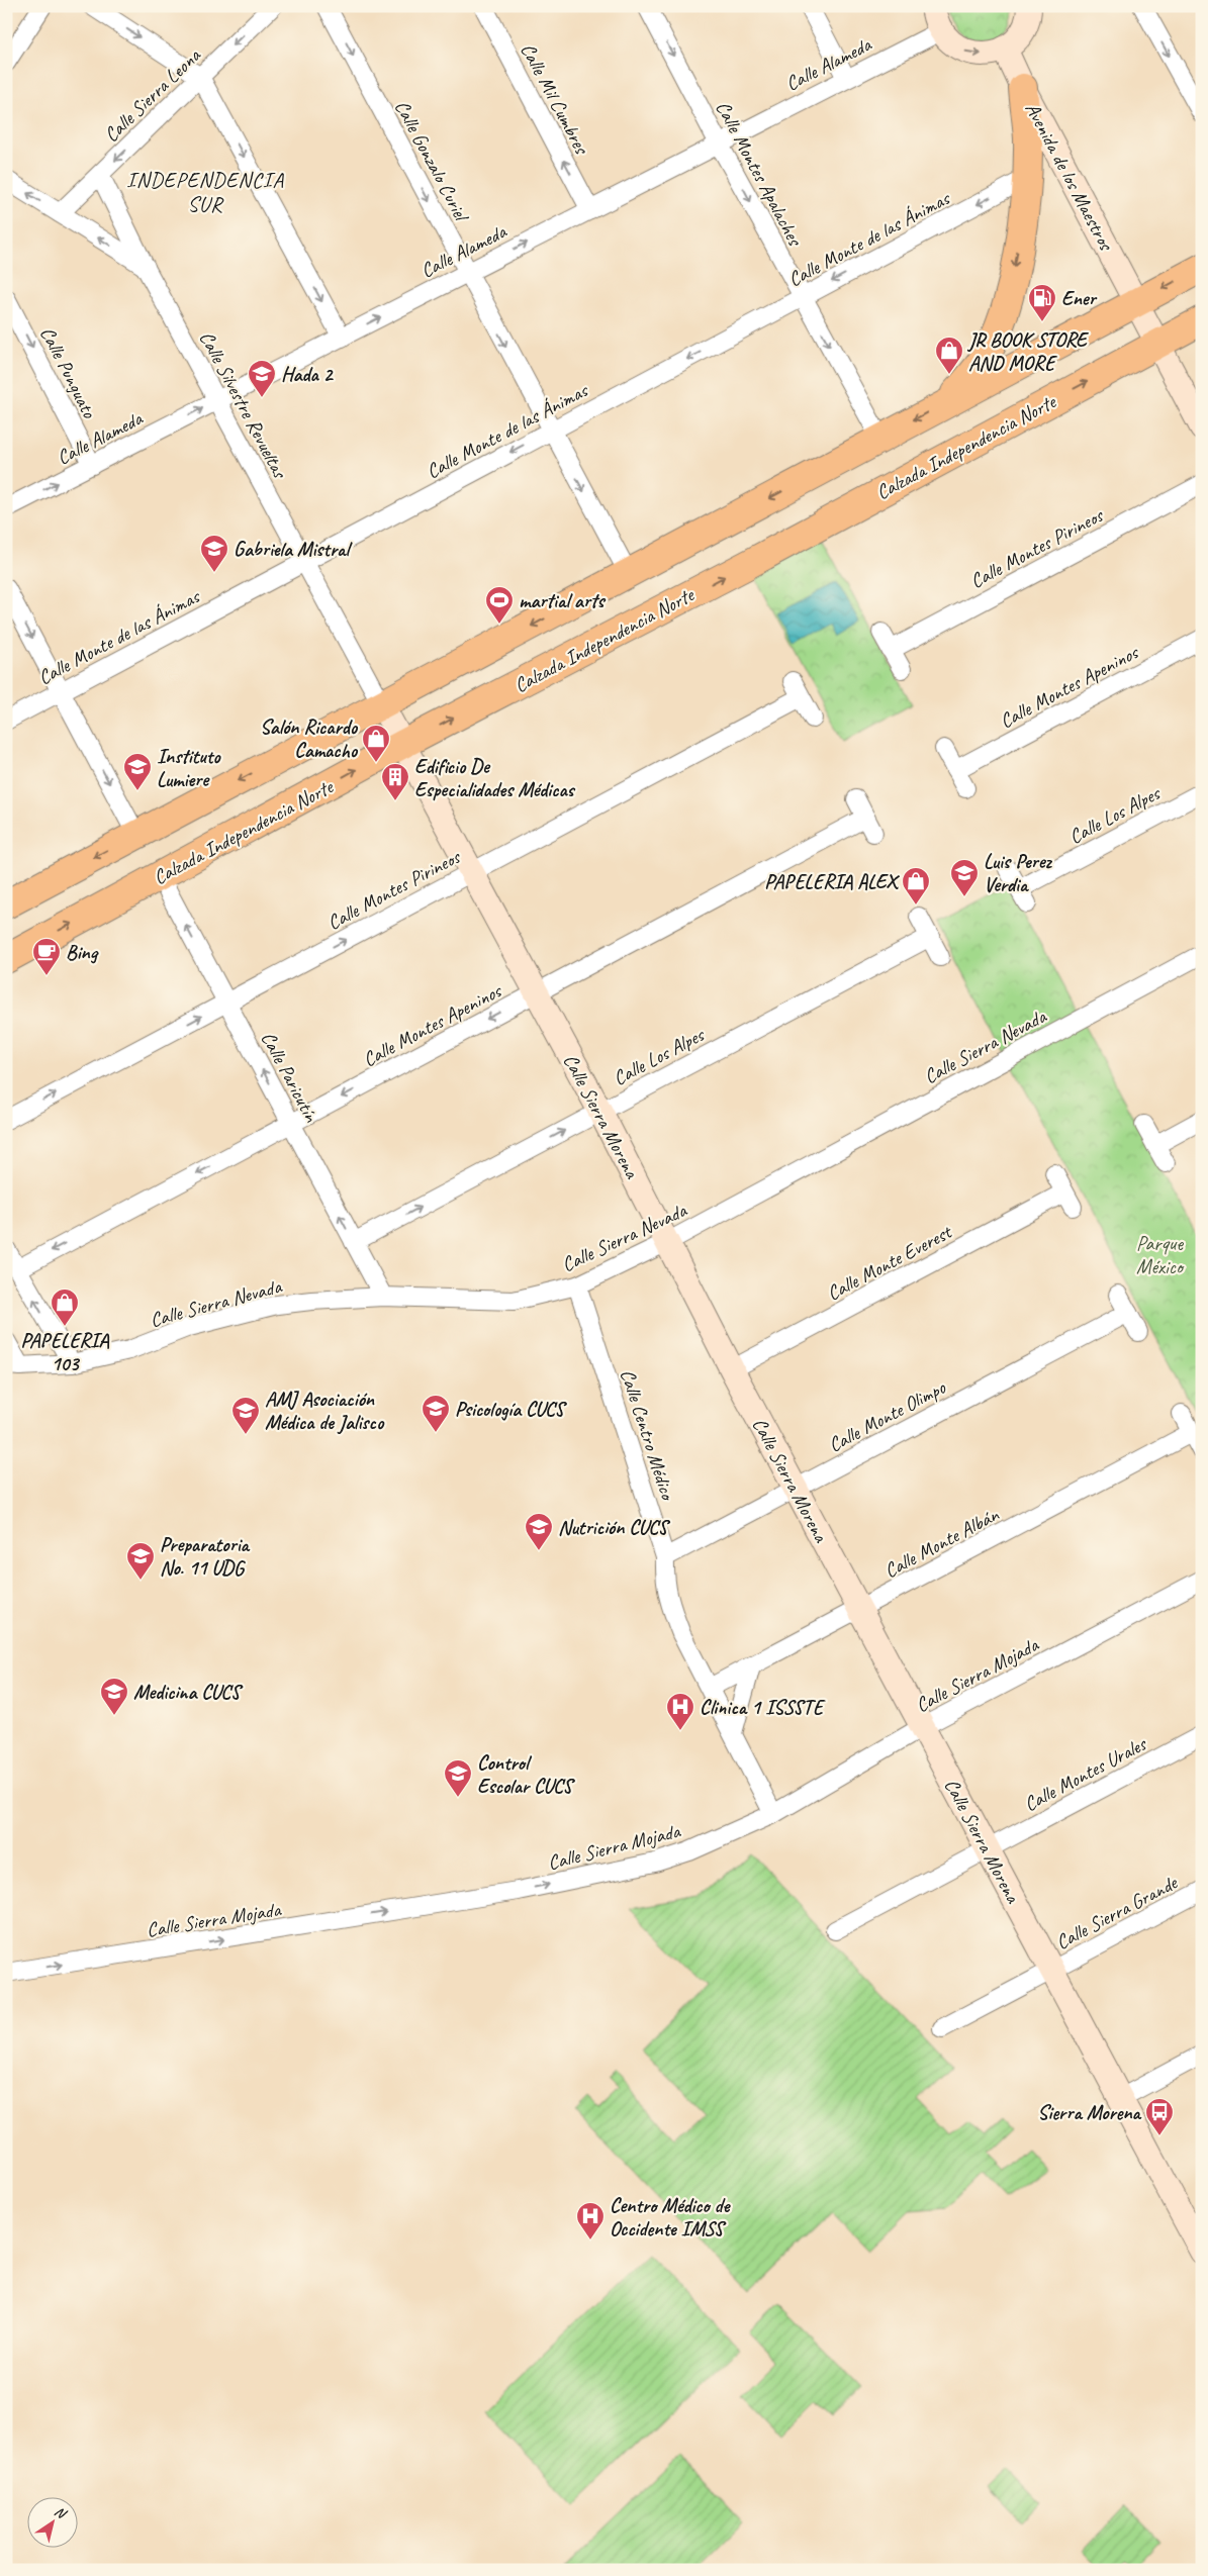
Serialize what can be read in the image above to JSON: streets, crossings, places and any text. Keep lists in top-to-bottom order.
{
  "streets": {
    "main road": ["Calzada Independencia Norte"],
    "street": [
      "Calle Alameda",
      "Calle Sierra Leona",
      "Calle Mil Cumbres",
      "Calle Gonzalo Curiel",
      "Calle Montes Apalaches",
      "Avenida de los Maestros",
      "Calle Monte de las Ánimas",
      "Calle Punguato",
      "Calle Silvestre Revueltas",
      "Calle Montes Pirineos",
      "Calle Montes Apeninos",
      "Calle Los Alpes",
      "Calle Sierra Nevada",
      "Calle Paricutín",
      "Calle Sierra Morena",
      "Calle Monte Everest",
      "Calle Monte Olimpo",
      "Calle Centro Médico",
      "Calle Monte Albán",
      "Calle Sierra Mojada",
      "Calle Montes Urales",
      "Calle Sierra Grande"
    ]
  },
  "crossings": [
    ["Calle Alameda", "Calle Mil Cumbres"],
    ["Calle Alameda", "Calle Gonzalo Curiel"],
    ["Calle Alameda", "Calle Montes Apalaches"],
    ["Calle Alameda", "Calle Punguato"],
    ["Calle Alameda", "Calle Silvestre Revueltas"],
    ["Calle Sierra Leona", "Calle Silvestre Revueltas"],
    ["Calle Gonzalo Curiel", "Calle Monte de las Ánimas"],
    ["Calle Montes Apalaches", "Calle Monte de las Ánimas"],
    ["Avenida de los Maestros", "Calzada Independencia Norte"],
    ["Calle Monte de las Ánimas", "Calle Silvestre Revueltas"],
    ["Calle Silvestre Revueltas", "Calle Sierra Morena"],
    ["Calzada Independencia Norte", "Calle Paricutín"],
    ["Calzada Independencia Norte", "Calle Sierra Morena"],
    ["Calle Montes Pirineos", "Calle Paricutín"],
    ["Calle Montes Pirineos", "Calle Sierra Morena"],
    ["Calle Montes Apeninos", "Calle Paricutín"],
    ["Calle Montes Apeninos", "Calle Sierra Morena"],
    ["Calle Los Alpes", "Calle Paricutín"],
    ["Calle Los Alpes", "Calle Sierra Morena"],
    ["Calle Sierra Nevada", "Calle Paricutín"],
    ["Calle Sierra Nevada", "Calle Sierra Morena"],
    ["Calle Sierra Nevada", "Calle Centro Médico"],
    ["Calle Sierra Morena", "Calle Monte Everest"],
    ["Calle Sierra Morena", "Calle Monte Olimpo"],
    ["Calle Sierra Morena", "Calle Monte Albán"],
    ["Calle Sierra Morena", "Calle Sierra Mojada"],
    ["Calle Sierra Morena", "Calle Montes Urales"],
    ["Calle Sierra Morena", "Calle Sierra Grande"],
    ["Calle Monte Olimpo", "Calle Centro Médico"],
    ["Calle Centro Médico", "Calle Monte Albán"],
    ["Calle Centro Médico", "Calle Sierra Mojada"]
  ],
  "one_way": [
    "Calle Alameda",
    "Calle Sierra Leona",
    "Calle Mil Cumbres",
    "Calle Montes Apalaches",
    "Calle Monte de las Ánimas",
    "Calle Punguato",
    "Calle Montes Pirineos",
    "Calle Montes Apeninos",
    "Calle Paricutín",
    "Calle Sierra Mojada"
  ],
  "districts": ["INDEPENDENCIA SUR"],
  "parks": ["Parque México"],
  "places": {
    "fuel station": ["Ener"],
    "shop": [
      "JR BOOK STORE AND MORE",
      "Salón Ricardo Camacho",
      "PAPELERIA ALEX",
      "PAPELERIA 103"
    ],
    "school or university": [
      "Hada 2",
      "Gabriela Mistral",
      "Instituto Lumiere",
      "Luis Perez Verdia",
      "Psicología CUCS",
      "AMJ Asociación Médica de Jalisco",
      "Nutrición CUCS",
      "Preparatoria No. 11 UDG",
      "Medicina CUCS",
      "Control Escolar CUCS"
    ],
    "sports": ["martial arts"],
    "building": ["Edificio De Especialidades Médicas"],
    "cafe": ["Bing"],
    "hospital": ["Clinica 1 ISSSTE", "Centro Médico de Occidente IMSS"],
    "bus stop": ["Sierra Morena"]
  },
  "north": "top right"
}
